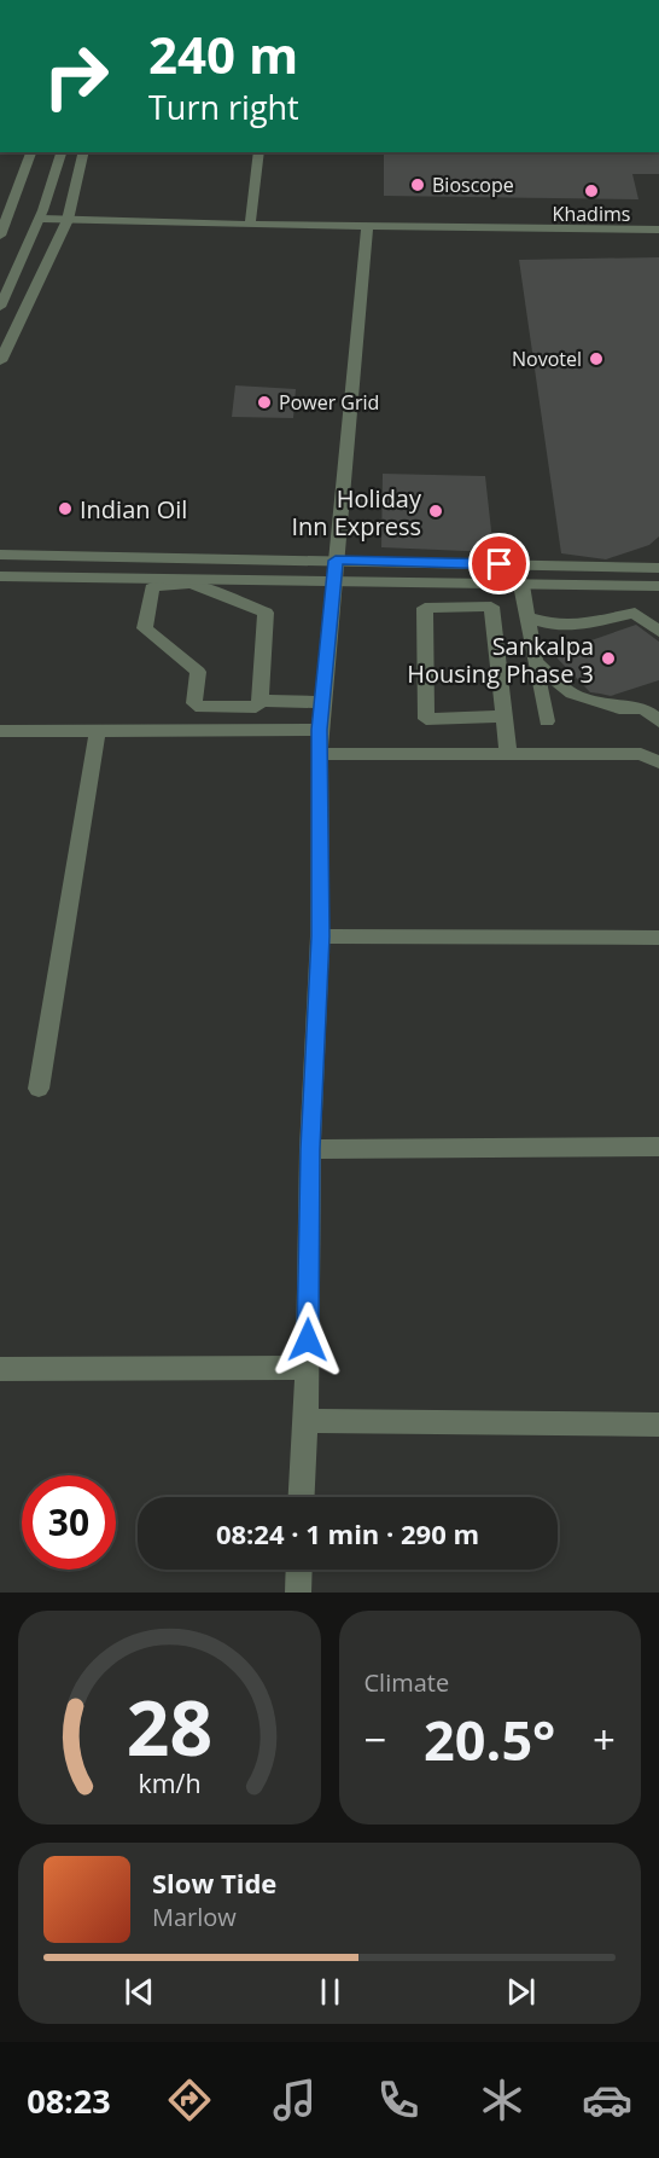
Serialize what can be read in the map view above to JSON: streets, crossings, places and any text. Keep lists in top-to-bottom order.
{
  "places": [
    "Bioscope",
    "Khadims",
    "Novotel",
    "Power Grid",
    "Indian Oil",
    "Holiday Inn Express",
    "Sankalpa Housing Phase 3"
  ],
  "page": {
    "turn": ["240 m", "Turn right"],
    "limit": "30",
    "trip": "08:24 · 1 min · 290 m",
    "tile": "Climate",
    "heat": ["−", "20.5°", "+"],
    "song": ["Slow Tide", "Marlow"],
    "tabs": "08:23",
    "gauge": ["28", "km/h"]
  }
}
